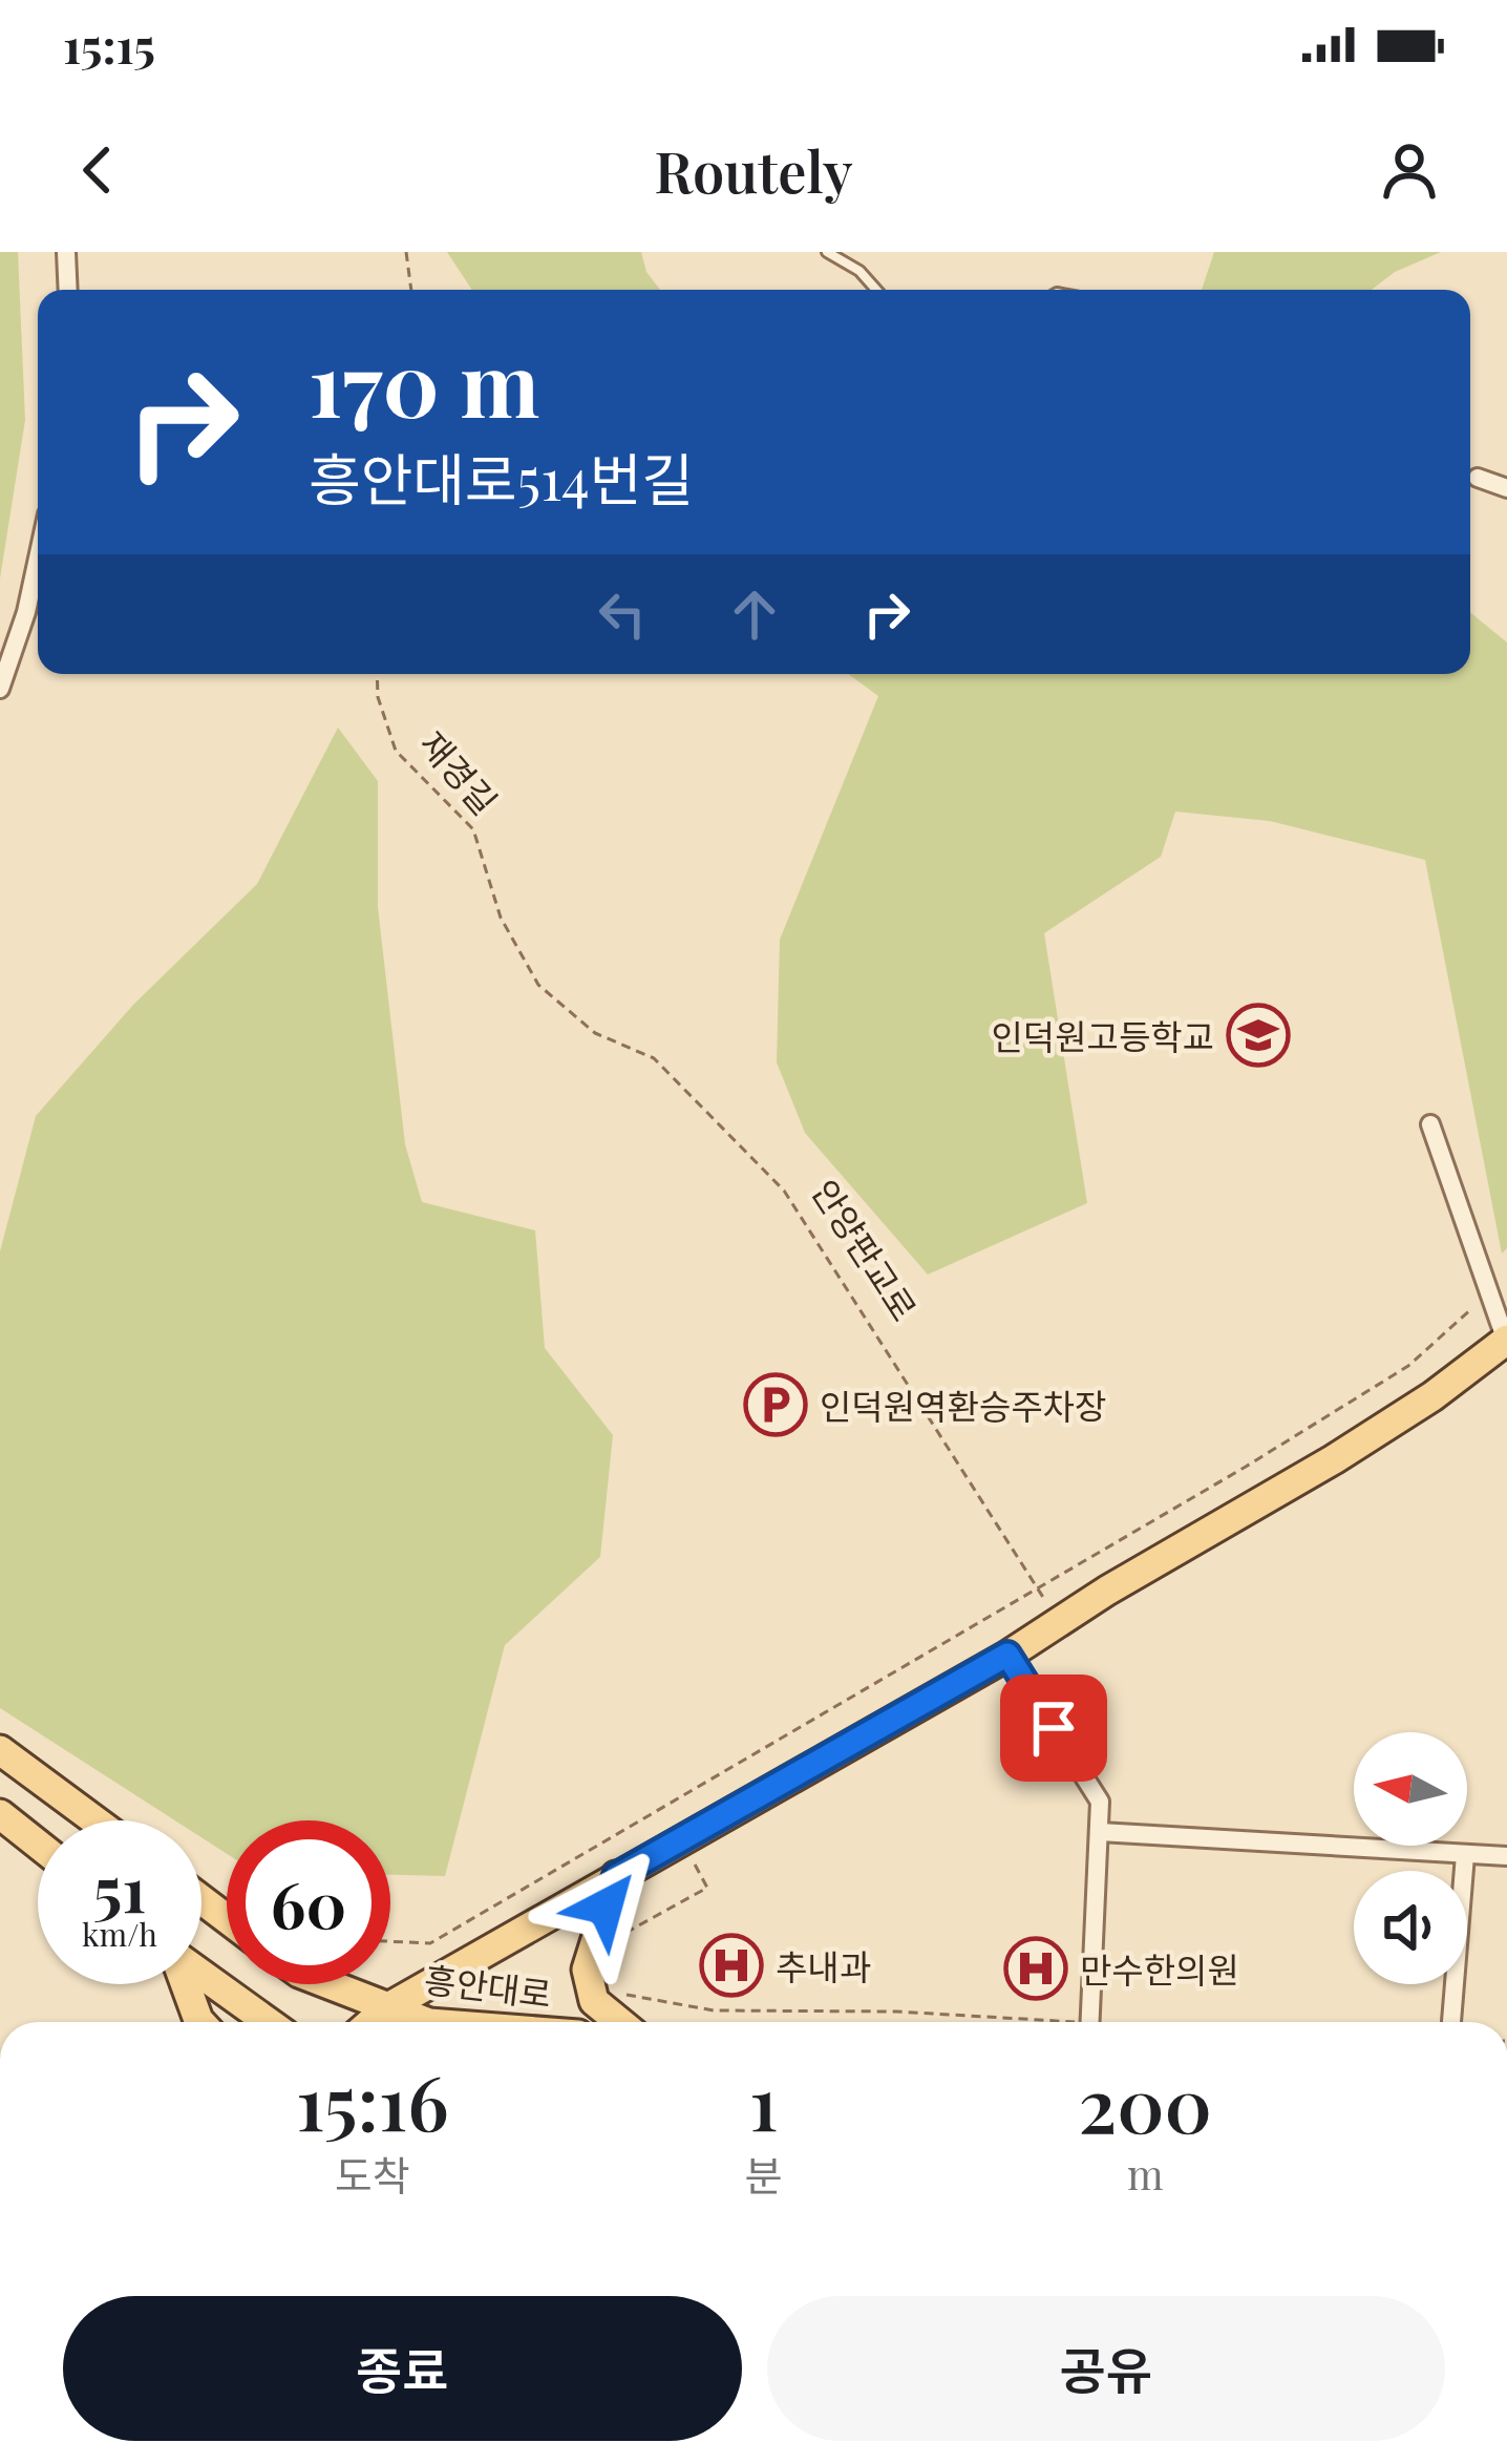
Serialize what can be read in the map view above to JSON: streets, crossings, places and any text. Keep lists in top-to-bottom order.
{
  "streets": {
    "main road": ["흥안대로"],
    "path": ["재경길", "안양판교로"]
  },
  "crossings": [
    ["재경길", "안양판교로"]
  ],
  "places": {
    "school or university": ["인덕원고등학교"],
    "parking": ["인덕원역환승주차장"],
    "hospital": ["추내과", "만수한의원"]
  },
  "north": "left",
  "page": {
    "status": "15:15",
    "header": "Routely",
    "turn": ["170 m", "흥안대로514번길"],
    "speed": "51 km/h",
    "limit": "60",
    "eta": [
      "15:16",
      "도착",
      "1",
      "분",
      "200",
      "m"
    ],
    "buttons": ["종료", "공유"]
  }
}
